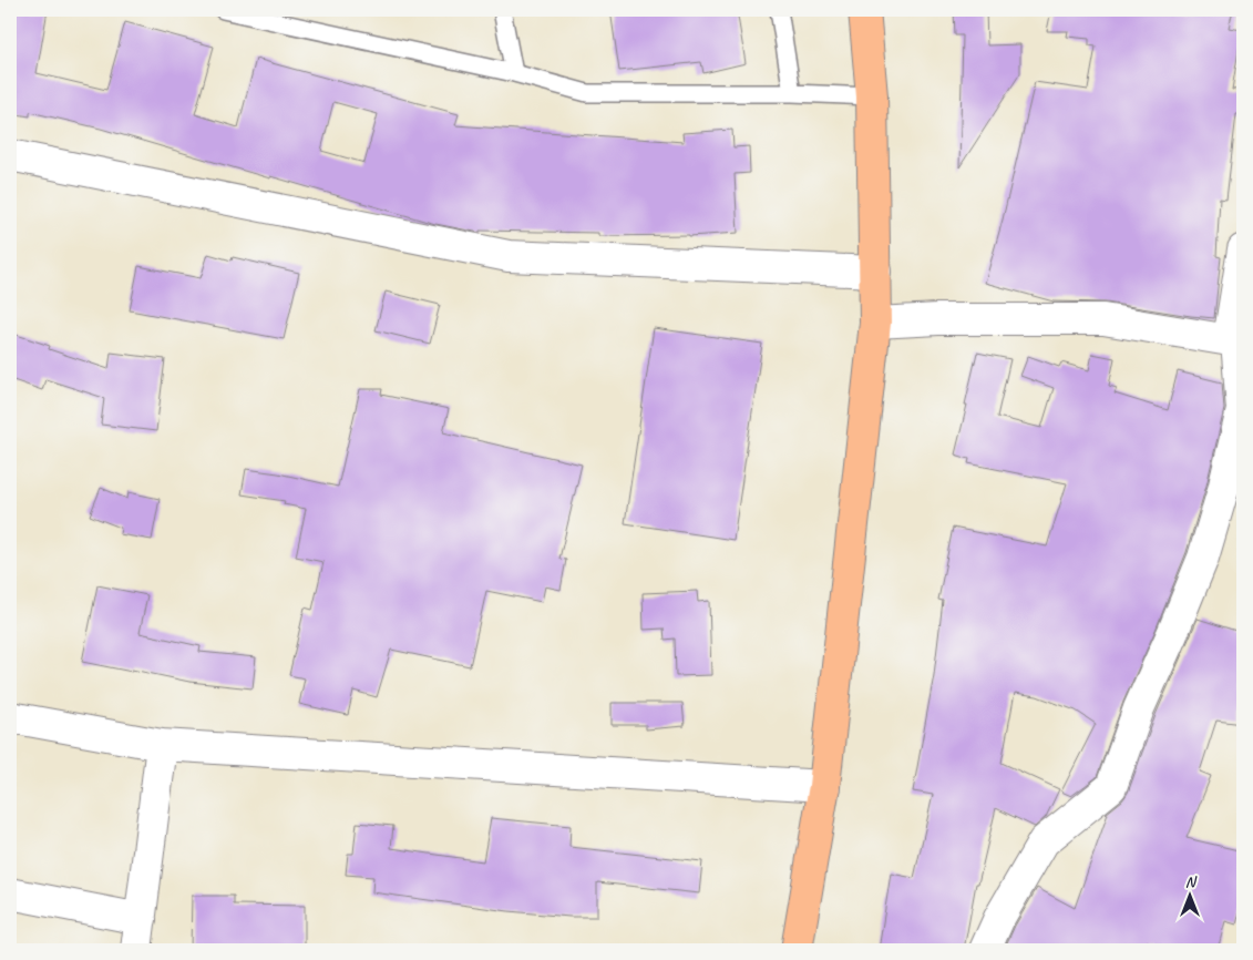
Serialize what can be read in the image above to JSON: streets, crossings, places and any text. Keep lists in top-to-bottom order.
{
  "north": "top"
}
